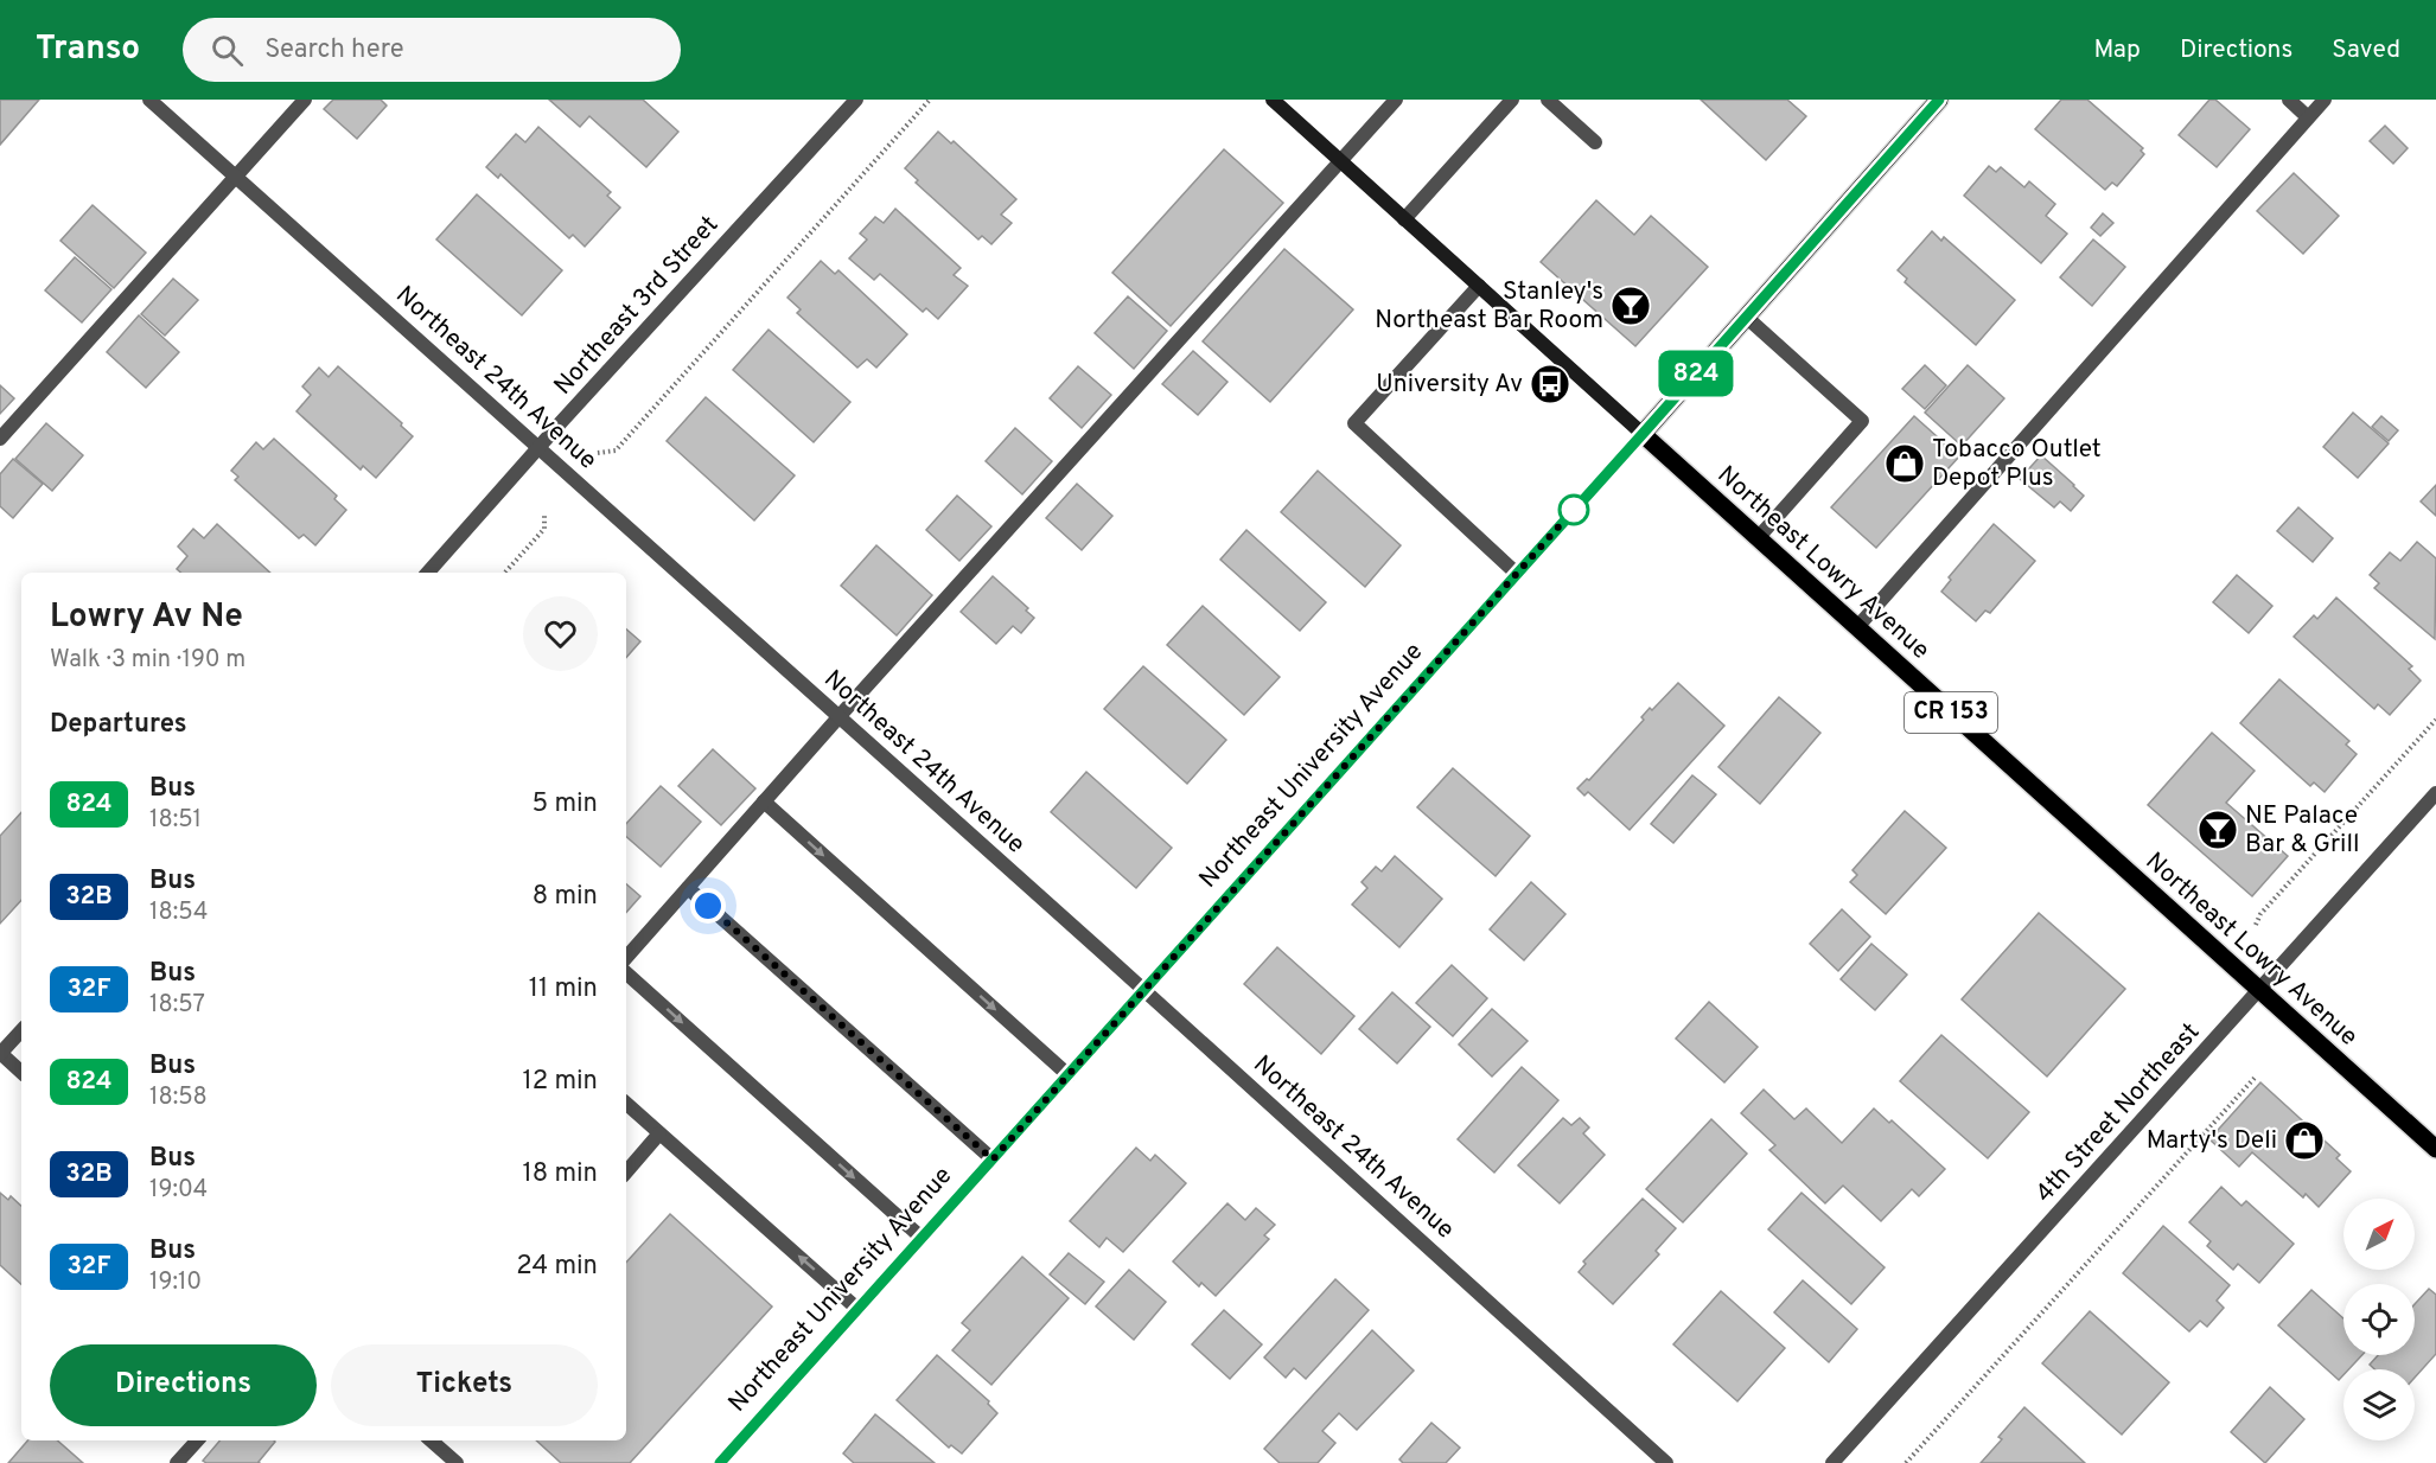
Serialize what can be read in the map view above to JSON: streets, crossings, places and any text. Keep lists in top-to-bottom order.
{
  "streets": {
    "main road": ["Northeast Lowry Avenue", "CR 153", "Northeast University Avenue"],
    "street": ["Northeast 3rd Street", "Northeast 24th Avenue", "4th Street Northeast"]
  },
  "crossings": [
    ["Northeast 3rd Street", "Northeast 24th Avenue"],
    ["Northeast 24th Avenue", "Northeast University Avenue"],
    ["Northeast Lowry Avenue", "Northeast University Avenue"],
    ["Northeast Lowry Avenue", "4th Street Northeast"]
  ],
  "places": {
    "bar": ["Stanley's Northeast Bar Room", "NE Palace Bar & Grill"],
    "bus stop": ["University Av"],
    "shop": ["Tobacco Outlet Depot Plus", "Marty's Deli"]
  },
  "lines": ["bus line 824"],
  "north": "top right",
  "page": {
    "header": "Transo",
    "search": "Search here",
    "nav": ["Map", "Directions", "Saved"],
    "on_map": "824",
    "heading": [
      ["Lowry Av Ne", "Walk · 3 min · 190 m"],
      "Departures"
    ],
    "list": [
      {
        "mark": "824",
        "name": "Bus",
        "note": "18:51",
        "value": "5 min"
      },
      {
        "mark": "32B",
        "name": "Bus",
        "note": "18:54",
        "value": "8 min"
      },
      {
        "mark": "32F",
        "name": "Bus",
        "note": "18:57",
        "value": "11 min"
      },
      {
        "mark": "824",
        "name": "Bus",
        "note": "18:58",
        "value": "12 min"
      },
      {
        "mark": "32B",
        "name": "Bus",
        "note": "19:04",
        "value": "18 min"
      },
      {
        "mark": "32F",
        "name": "Bus",
        "note": "19:10",
        "value": "24 min"
      }
    ],
    "buttons": ["Directions", "Tickets"]
  }
}
